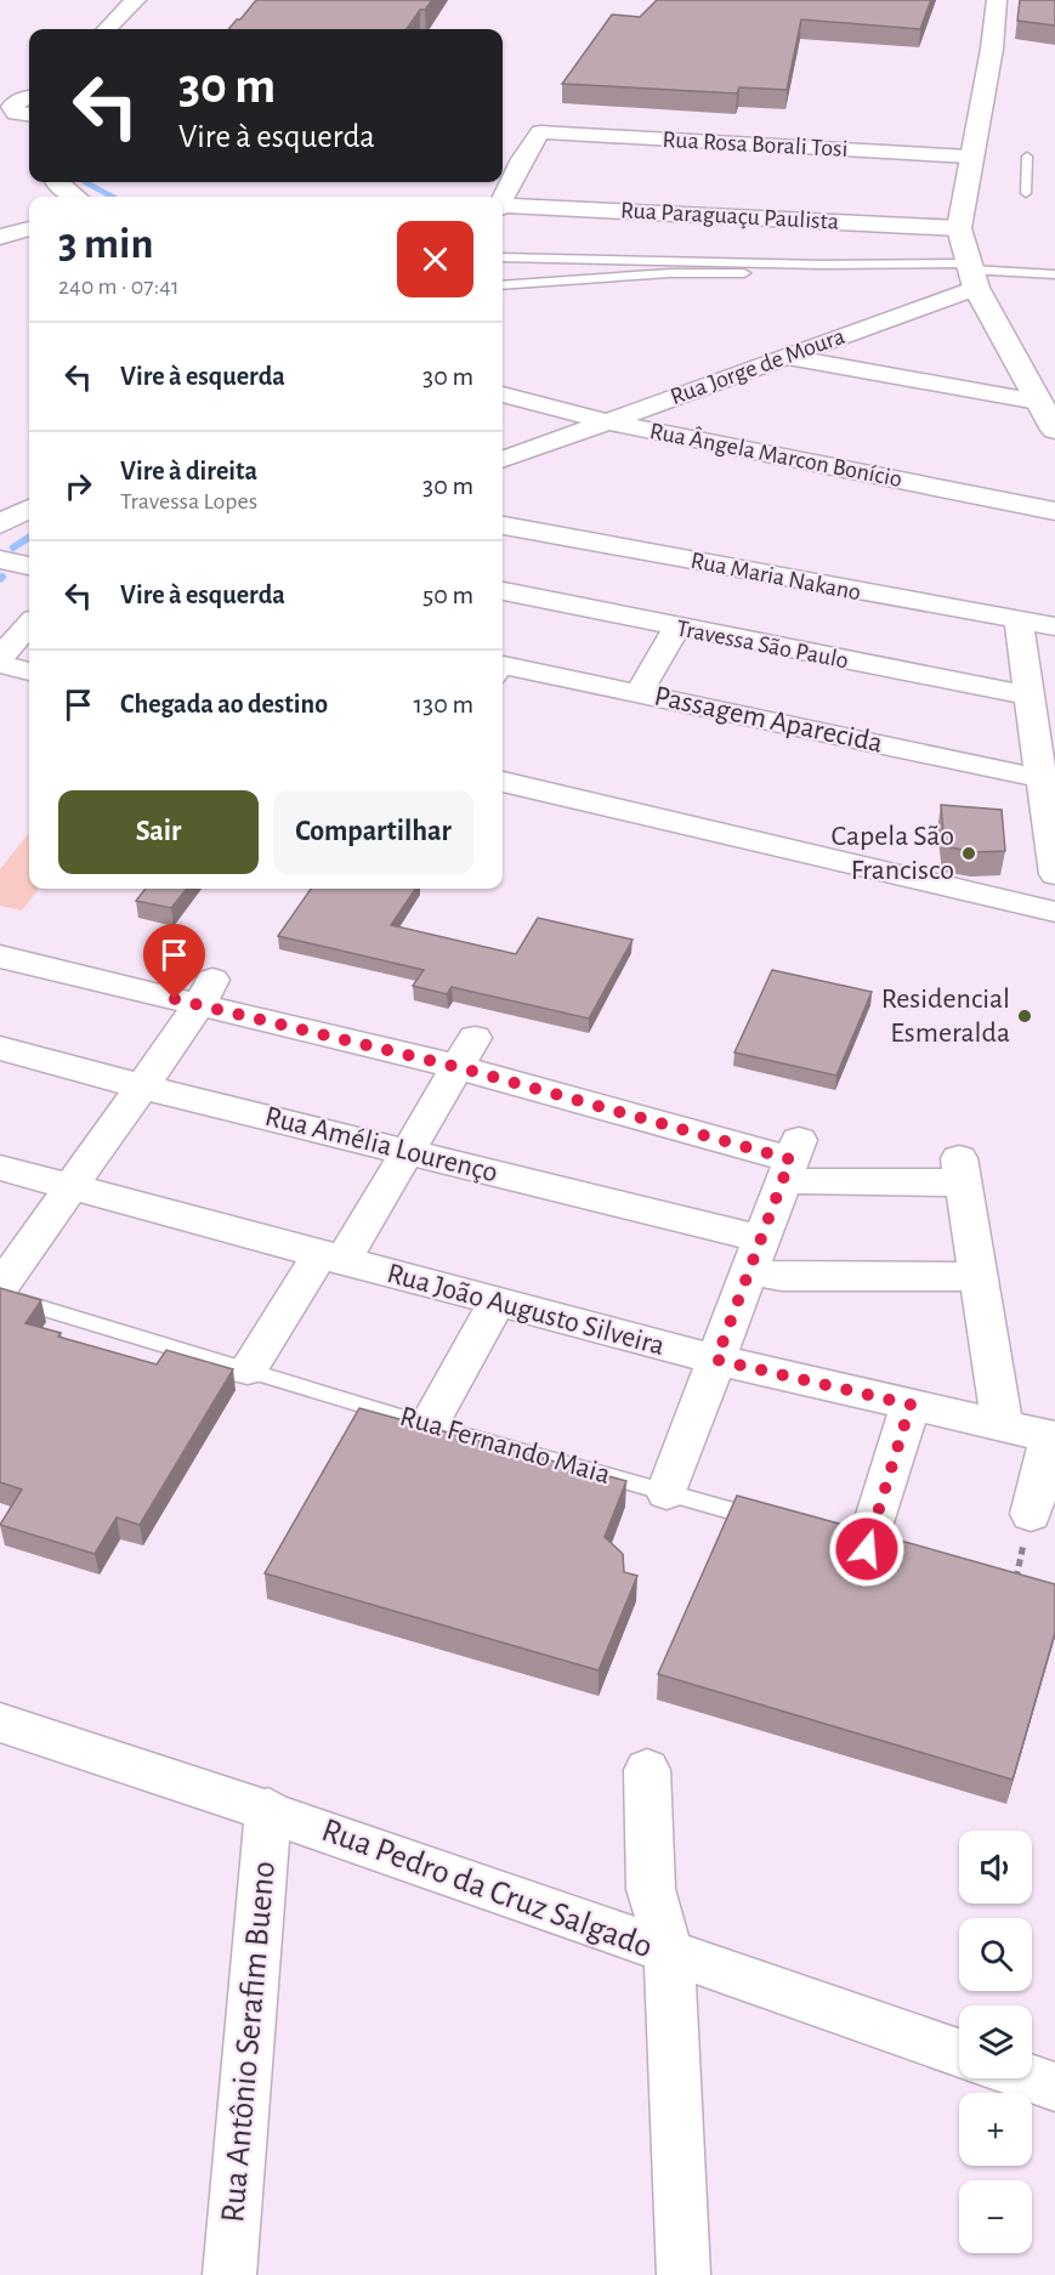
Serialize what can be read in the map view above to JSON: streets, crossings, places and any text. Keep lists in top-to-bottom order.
{
  "streets": {
    "street": [
      "Rua Rosa Borali Tosi",
      "Rua Paraguaçu Paulista",
      "Rua Jorge de Moura",
      "Rua Ângela Marcon Bonício",
      "Rua Maria Nakano",
      "Travessa São Paulo",
      "Passagem Aparecida",
      "Rua Amélia Lourenço",
      "Rua João Augusto Silveira",
      "Rua Pedro da Cruz Salgado",
      "Rua Antônio Serafim Bueno"
    ],
    "lane": ["Rua Fernando Maia"]
  },
  "crossings": [
    ["Rua Jorge de Moura", "Rua Ângela Marcon Bonício"],
    ["Rua Pedro da Cruz Salgado", "Rua Antônio Serafim Bueno"]
  ],
  "places": ["Capela São Francisco", "Residencial Esmeralda"],
  "page": {
    "turn": ["30 m", "Vire à esquerda"],
    "heading": ["3 min", "240 m · 07:41"],
    "list": [
      {
        "name": "Vire à esquerda",
        "value": "30 m"
      },
      {
        "name": "Vire à direita",
        "note": "Travessa Lopes",
        "value": "30 m"
      },
      {
        "name": "Vire à esquerda",
        "value": "50 m"
      },
      {
        "name": "Chegada ao destino",
        "value": "130 m"
      }
    ],
    "buttons": ["Sair", "Compartilhar"],
    "map_buttons": ["+", "−"]
  }
}
